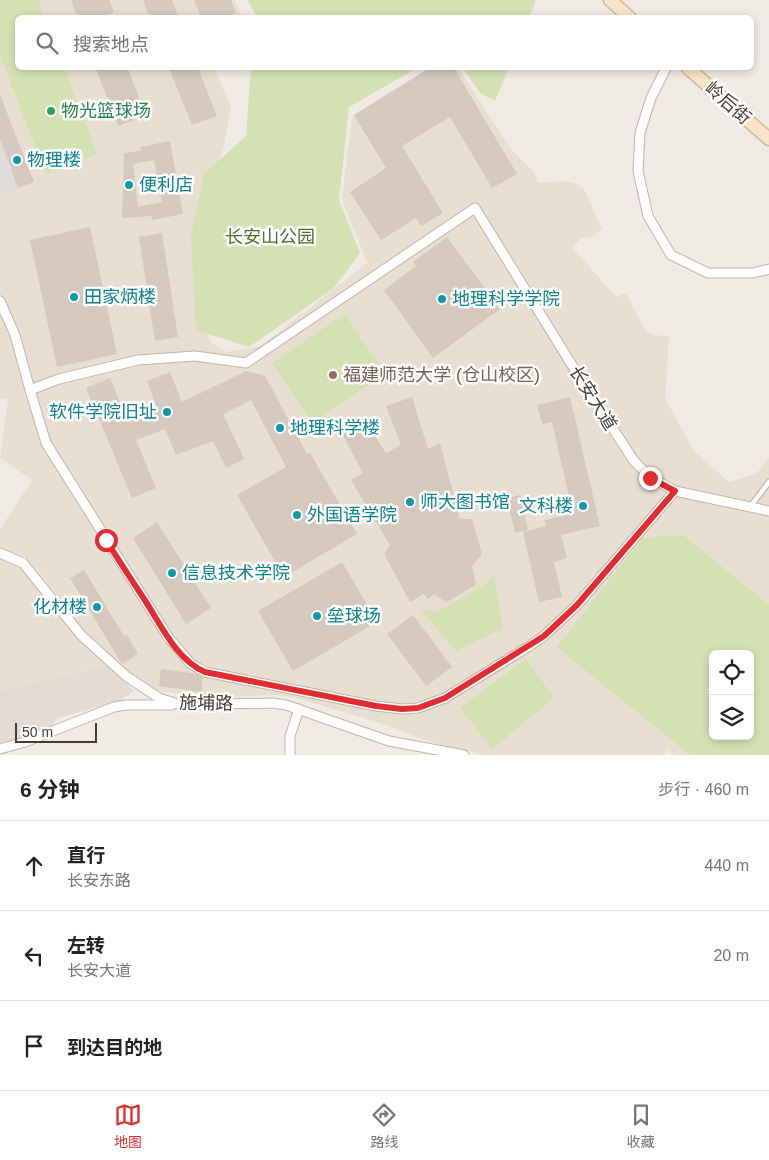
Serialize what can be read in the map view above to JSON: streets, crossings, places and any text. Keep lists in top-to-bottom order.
{
  "streets": {
    "street": ["岭后街", "长安大道", "施埔路"]
  },
  "parks": ["长安山公园"],
  "places": [
    "物光篮球场",
    "物理楼",
    "便利店",
    "田家炳楼",
    "地理科学学院",
    "福建师范大学 (仓山校区)",
    "软件学院旧址",
    "地理科学楼",
    "师大图书馆",
    "文科楼",
    "外国语学院",
    "信息技术学院",
    "化材楼",
    "垒球场"
  ],
  "scale_bar": "50 m",
  "page": {
    "search": "搜索地点",
    "scale": "50 m",
    "heading": ["6 分钟", "步行 · 460 m"],
    "list": [
      ["直行", "长安东路", "440 m"],
      ["左转", "长安大道", "20 m"],
      "到达目的地"
    ],
    "nav": ["地图", "路线", "收藏"]
  }
}
